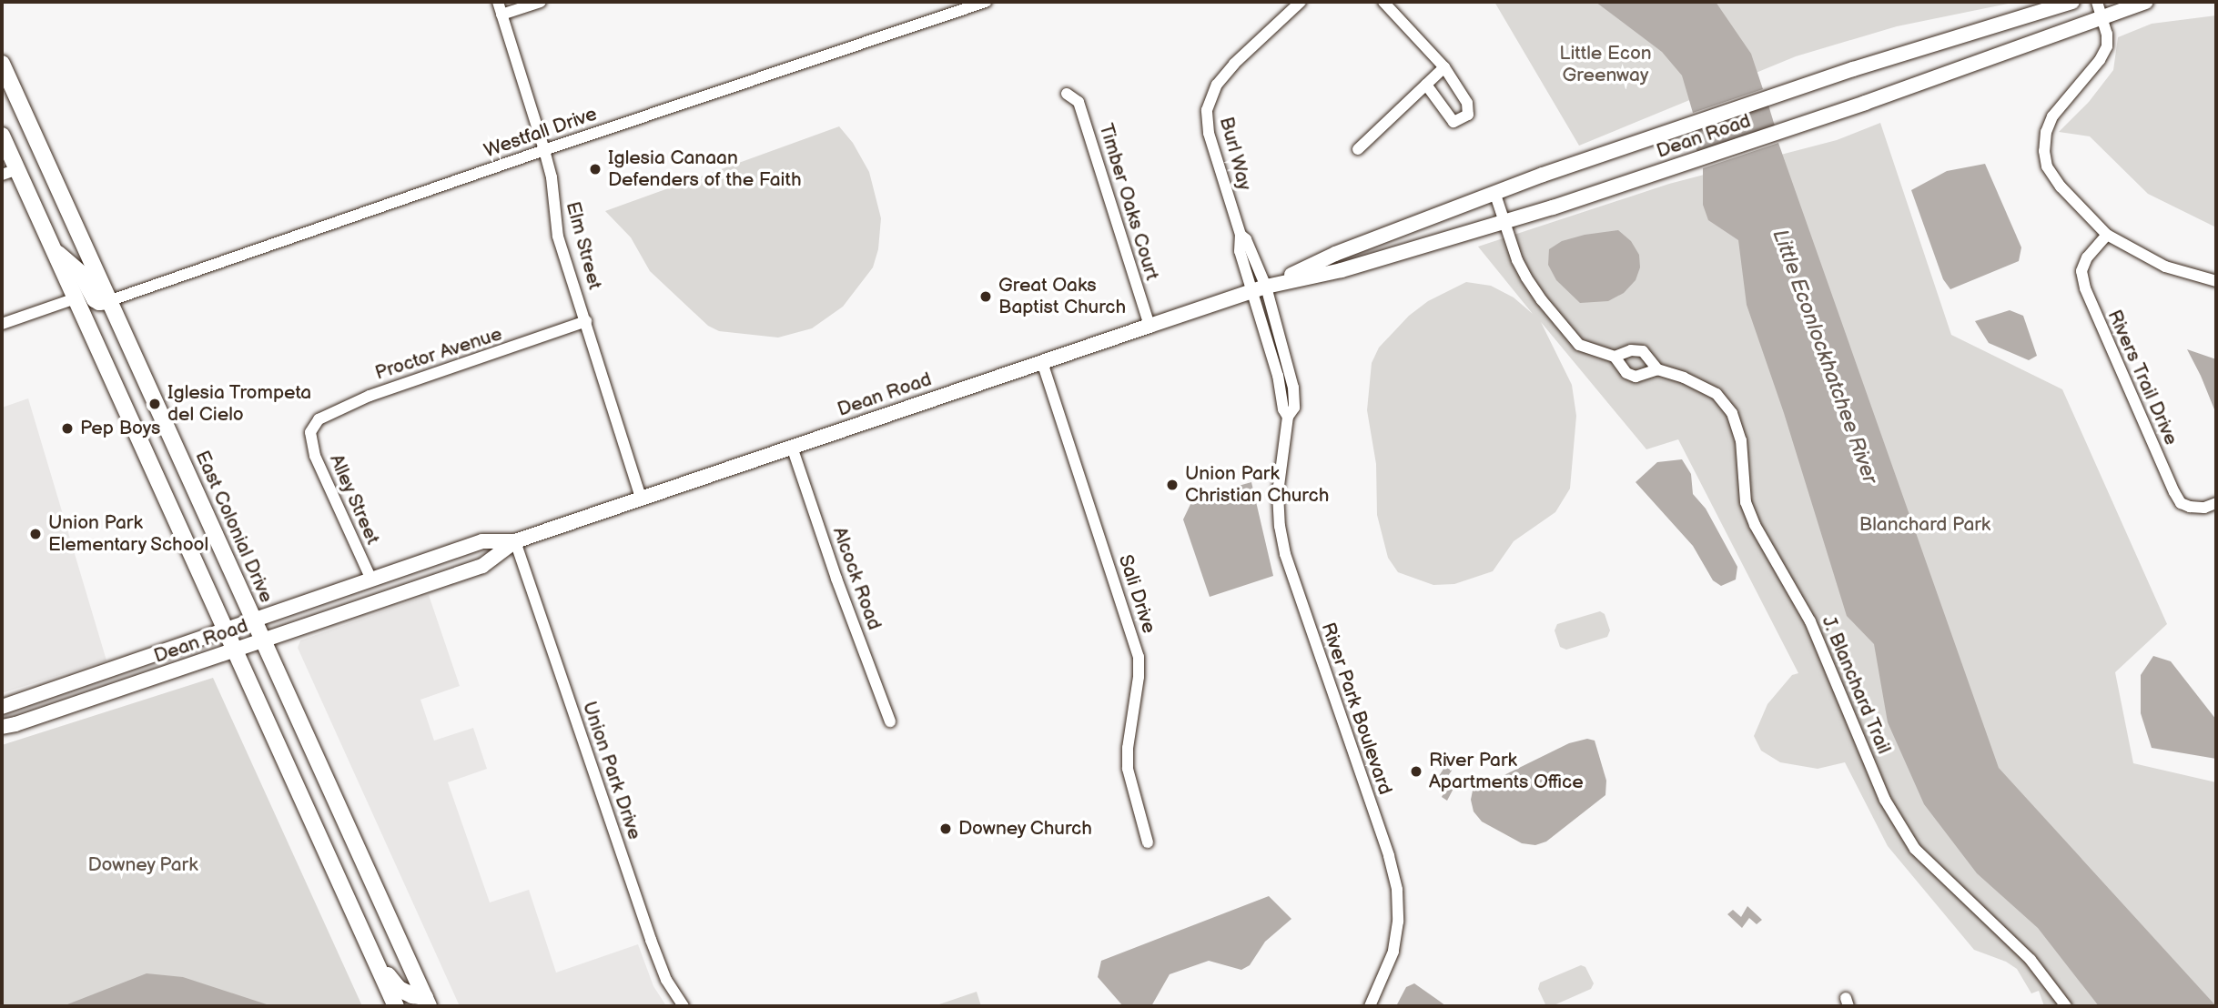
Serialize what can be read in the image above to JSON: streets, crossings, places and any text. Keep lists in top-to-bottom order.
{
  "streets": {
    "highway": ["East Colonial Drive"],
    "main road": ["Dean Road"],
    "street": [
      "Westfall Drive",
      "Burl Way",
      "Timber Oaks Court",
      "Elm Street",
      "Proctor Avenue",
      "Rivers Trail Drive",
      "Alley Street",
      "Alcock Road",
      "Sali Drive",
      "J. Blanchard Trail",
      "River Park Boulevard",
      "Union Park Drive"
    ]
  },
  "crossings": [
    ["Westfall Drive", "Elm Street"],
    ["Westfall Drive", "East Colonial Drive"],
    ["Dean Road", "Burl Way"],
    ["Dean Road", "Timber Oaks Court"],
    ["Dean Road", "Elm Street"],
    ["Dean Road", "Alley Street"],
    ["Dean Road", "East Colonial Drive"],
    ["Dean Road", "Alcock Road"],
    ["Dean Road", "Sali Drive"],
    ["Dean Road", "J. Blanchard Trail"],
    ["Dean Road", "River Park Boulevard"],
    ["Dean Road", "Union Park Drive"],
    ["Burl Way", "River Park Boulevard"],
    ["Elm Street", "Proctor Avenue"],
    ["Proctor Avenue", "Alley Street"]
  ],
  "water": ["Little Econlockhatchee River"],
  "parks": ["Little Econ Greenway", "Blanchard Park", "Downey Park"],
  "places": [
    "Iglesia Canaan Defenders of the Faith",
    "Great Oaks Baptist Church",
    "Iglesia Trompeta del Cielo",
    "Pep Boys",
    "Union Park Christian Church",
    "Union Park Elementary School",
    "River Park Apartments Office",
    "Downey Church"
  ]
}
